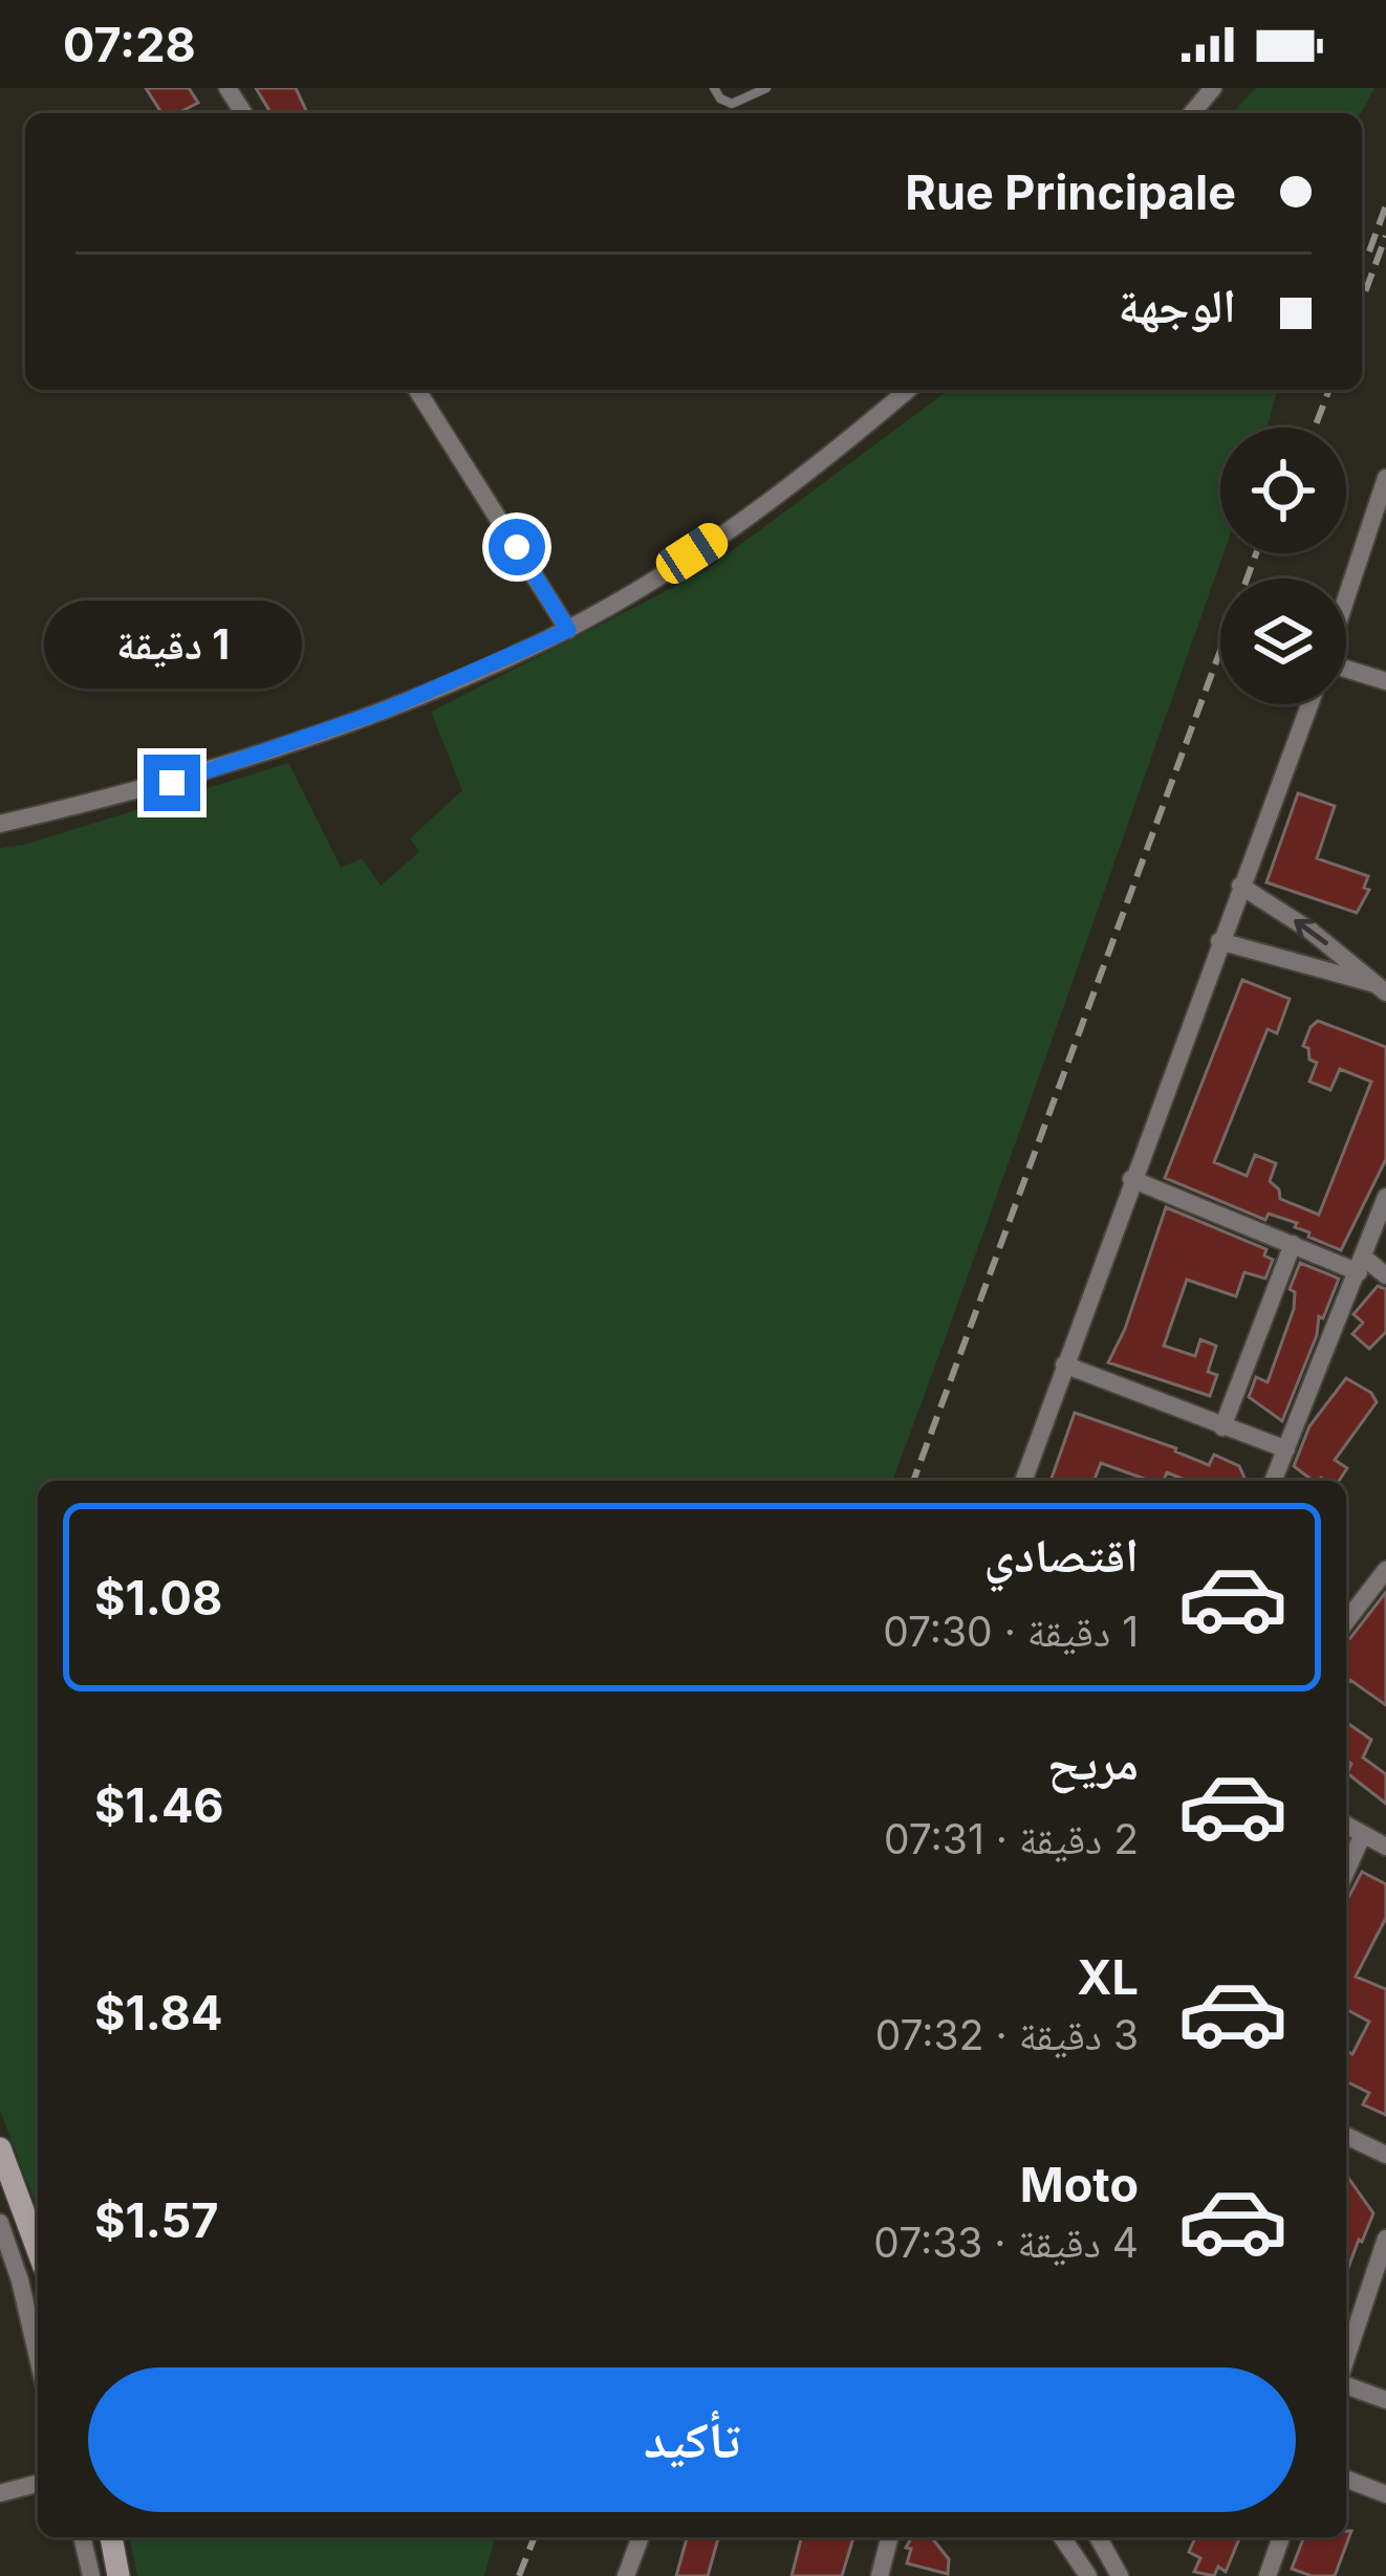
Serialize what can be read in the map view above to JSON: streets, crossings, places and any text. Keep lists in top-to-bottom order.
{
  "page": {
    "status": "07:28",
    "banner": ["Rue Principale", "الوجهة"],
    "bubble": "1 دقيقة",
    "list": [
      {
        "name": "اقتصادي",
        "note": "1 دقيقة · 07:30",
        "value": "$1.08"
      },
      {
        "name": "مريح",
        "note": "2 دقيقة · 07:31",
        "value": "$1.46"
      },
      {
        "name": "XL",
        "note": "3 دقيقة · 07:32",
        "value": "$1.84"
      },
      {
        "name": "Moto",
        "note": "4 دقيقة · 07:33",
        "value": "$1.57"
      }
    ],
    "buttons": "تأكيد"
  }
}
